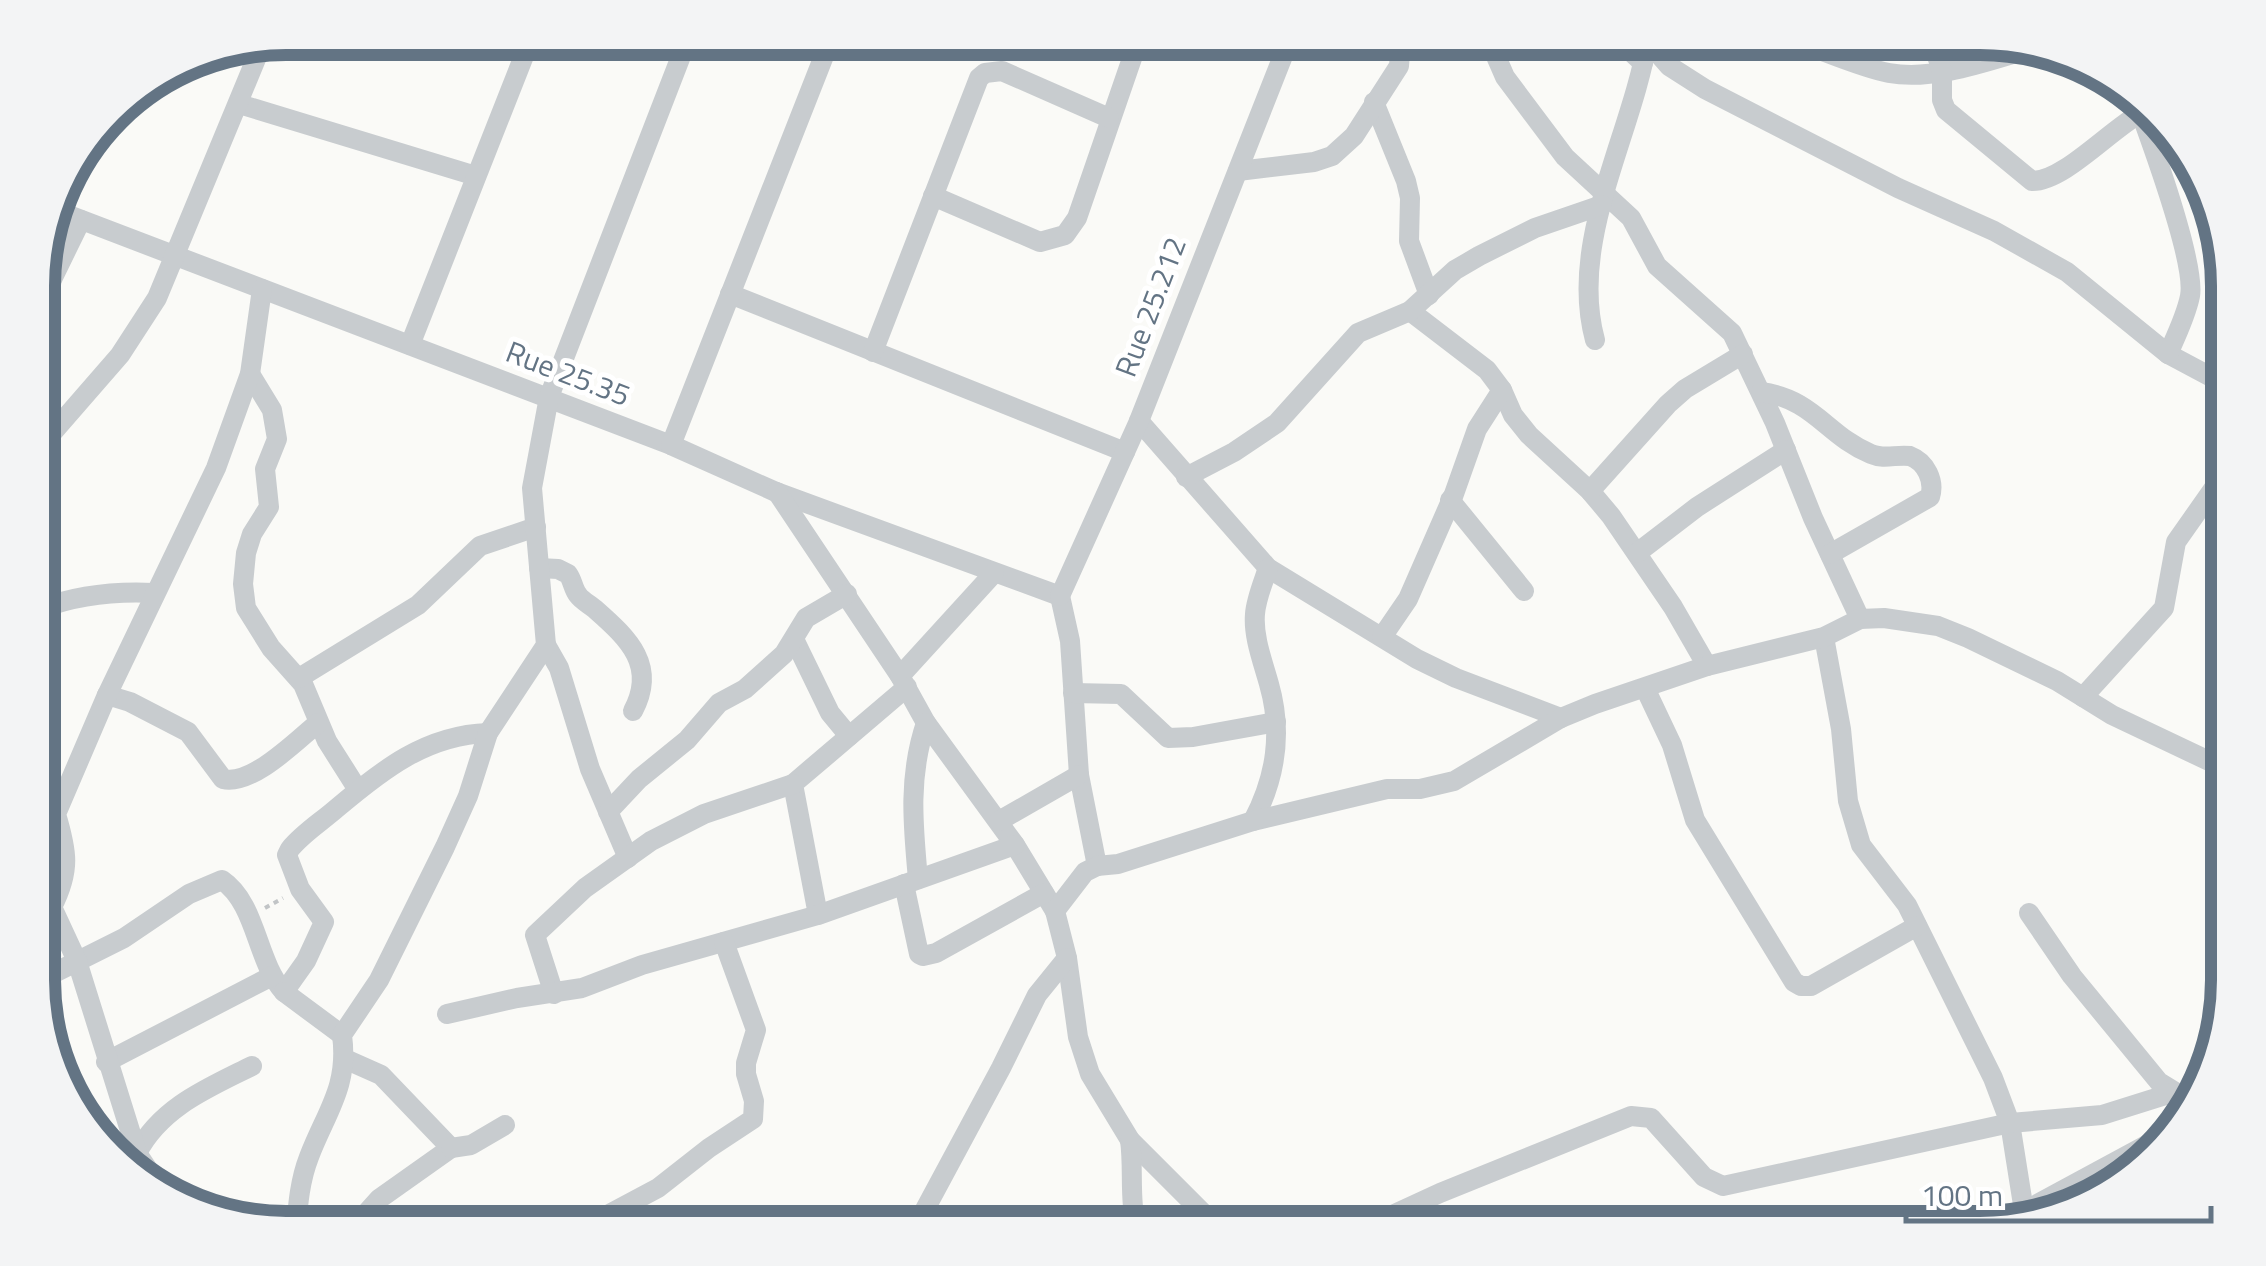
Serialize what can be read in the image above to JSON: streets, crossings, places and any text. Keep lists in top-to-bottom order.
{
  "streets": {
    "street": ["Rue 25.212", "Rue 25.35"]
  },
  "crossings": [
    ["Rue 25.212", "Rue 25.35"]
  ],
  "scale_bar": "100 m"
}
